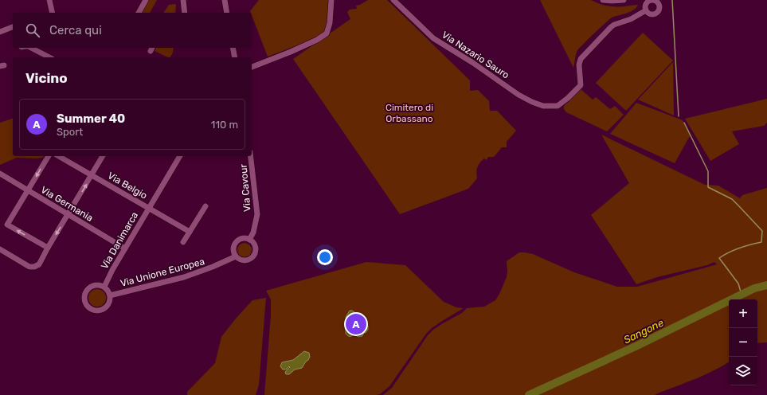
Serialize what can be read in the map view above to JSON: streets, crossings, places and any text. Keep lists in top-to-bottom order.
{
  "streets": {
    "street": [
      "Via Nazario Sauro",
      "Via Belgio",
      "Via Cavour",
      "Via Germania",
      "Via Danimarca",
      "Via Unione Europea"
    ]
  },
  "crossings": [
    ["Via Belgio", "Via Danimarca"],
    ["Via Cavour", "Via Unione Europea"],
    ["Via Germania", "Via Danimarca"],
    ["Via Danimarca", "Via Unione Europea"]
  ],
  "water": ["Sangone"],
  "parks": ["Cimitero di Orbassano"],
  "page": {
    "search": "Cerca qui",
    "heading": "Vicino",
    "list": [
      {
        "mark": "A",
        "name": "Summer 40",
        "note": "Sport",
        "value": "110 m"
      }
    ],
    "map_buttons": ["+", "−"],
    "pins": "A"
  }
}
